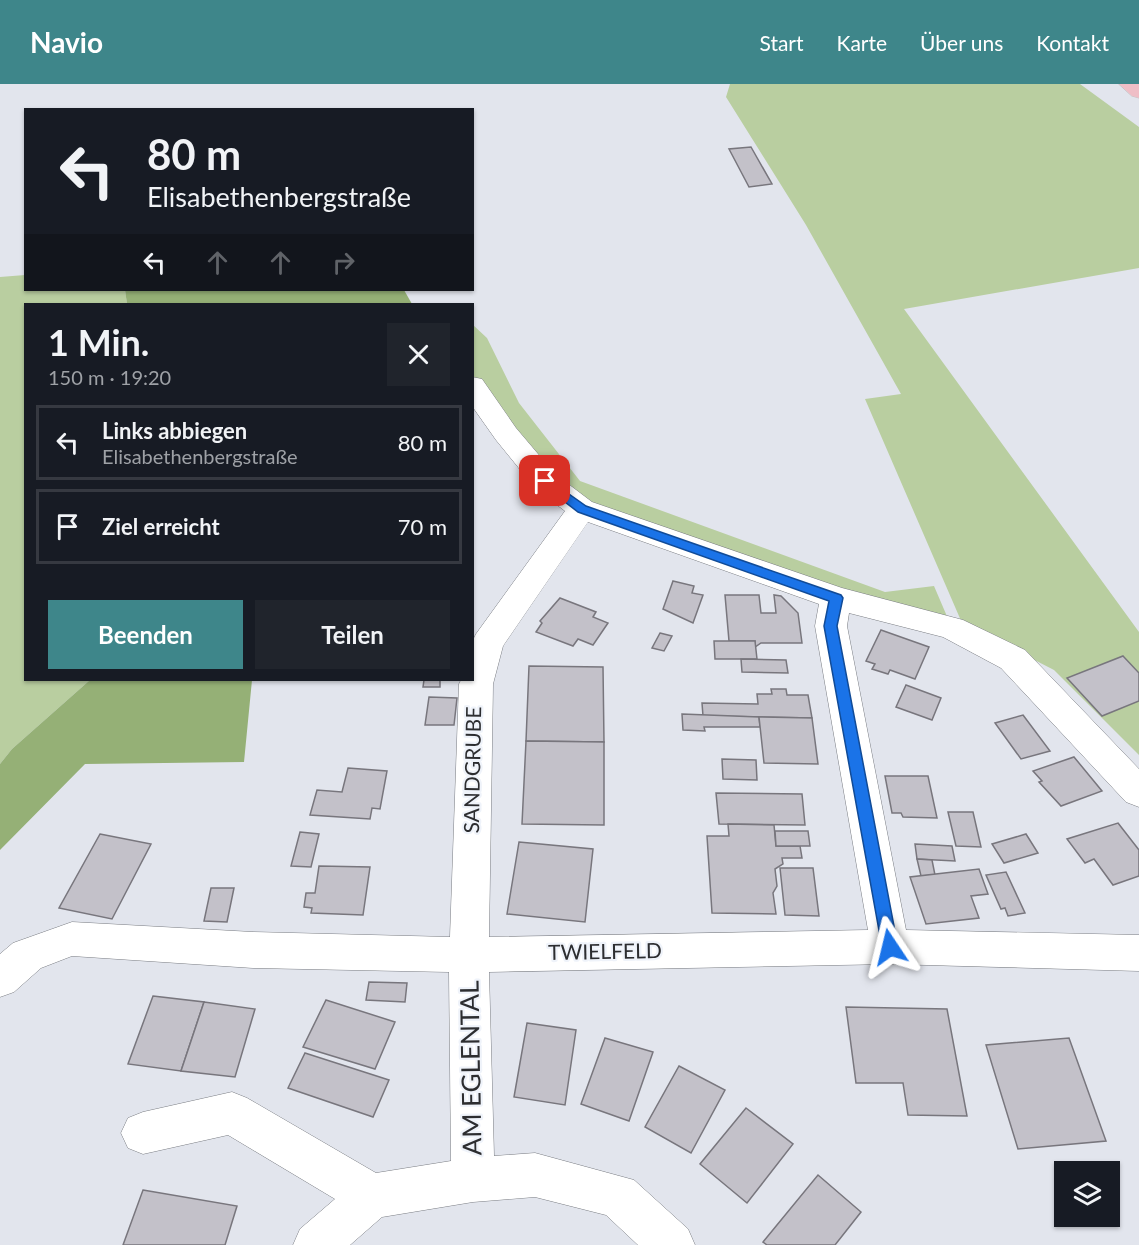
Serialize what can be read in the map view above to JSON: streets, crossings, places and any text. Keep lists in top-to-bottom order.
{
  "streets": {
    "street": ["SANDGRUBE", "TWIELFELD", "AM EGLENTAL"]
  },
  "crossings": [
    ["SANDGRUBE", "TWIELFELD"],
    ["SANDGRUBE", "AM EGLENTAL"],
    ["TWIELFELD", "AM EGLENTAL"]
  ],
  "page": {
    "header": "Navio",
    "nav": [
      "Start",
      "Karte",
      "Über uns",
      "Kontakt"
    ],
    "turn": ["80 m", "Elisabethenbergstraße"],
    "heading": ["1 Min.", "150 m · 19:20"],
    "list": [
      {
        "name": "Links abbiegen",
        "note": "Elisabethenbergstraße",
        "value": "80 m"
      },
      {
        "name": "Ziel erreicht",
        "value": "70 m"
      }
    ],
    "buttons": ["Beenden", "Teilen"]
  }
}
